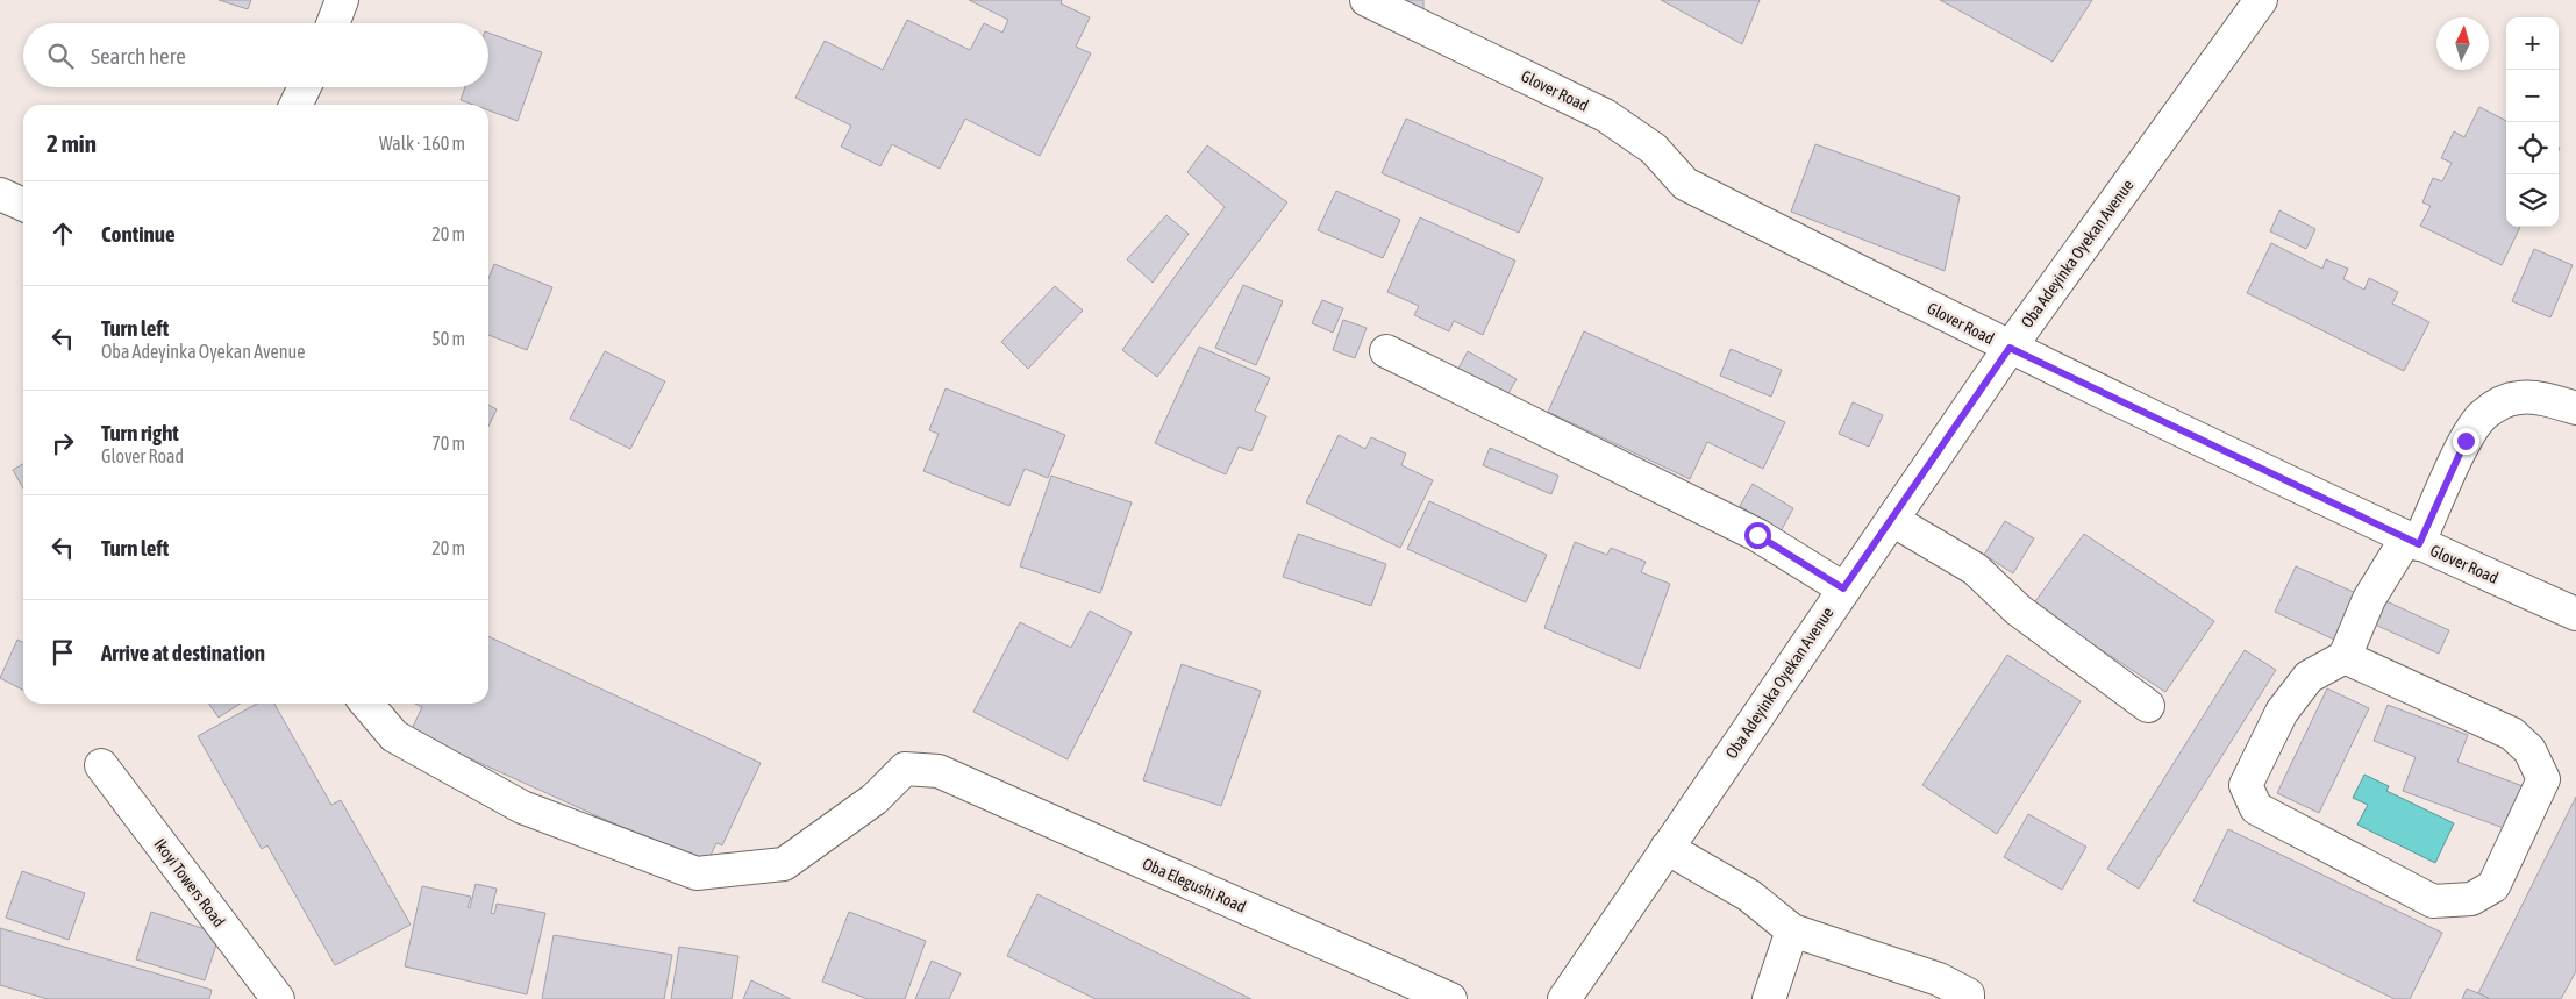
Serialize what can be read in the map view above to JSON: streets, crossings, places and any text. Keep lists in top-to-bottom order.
{
  "streets": {
    "street": [
      "Glover Road",
      "Oba Adeyinka Oyekan Avenue",
      "Ikoyi Towers Road",
      "Oba Elegushi Road"
    ]
  },
  "crossings": [
    ["Glover Road", "Oba Adeyinka Oyekan Avenue"]
  ],
  "north": "top",
  "page": {
    "map_buttons": ["+", "−"],
    "search": "Search here",
    "heading": ["2 min", "Walk · 160 m"],
    "list": [
      ["Continue", "20 m"],
      ["Turn left", "Oba Adeyinka Oyekan Avenue", "50 m"],
      ["Turn right", "Glover Road", "70 m"],
      ["Turn left", "20 m"],
      "Arrive at destination"
    ]
  }
}
